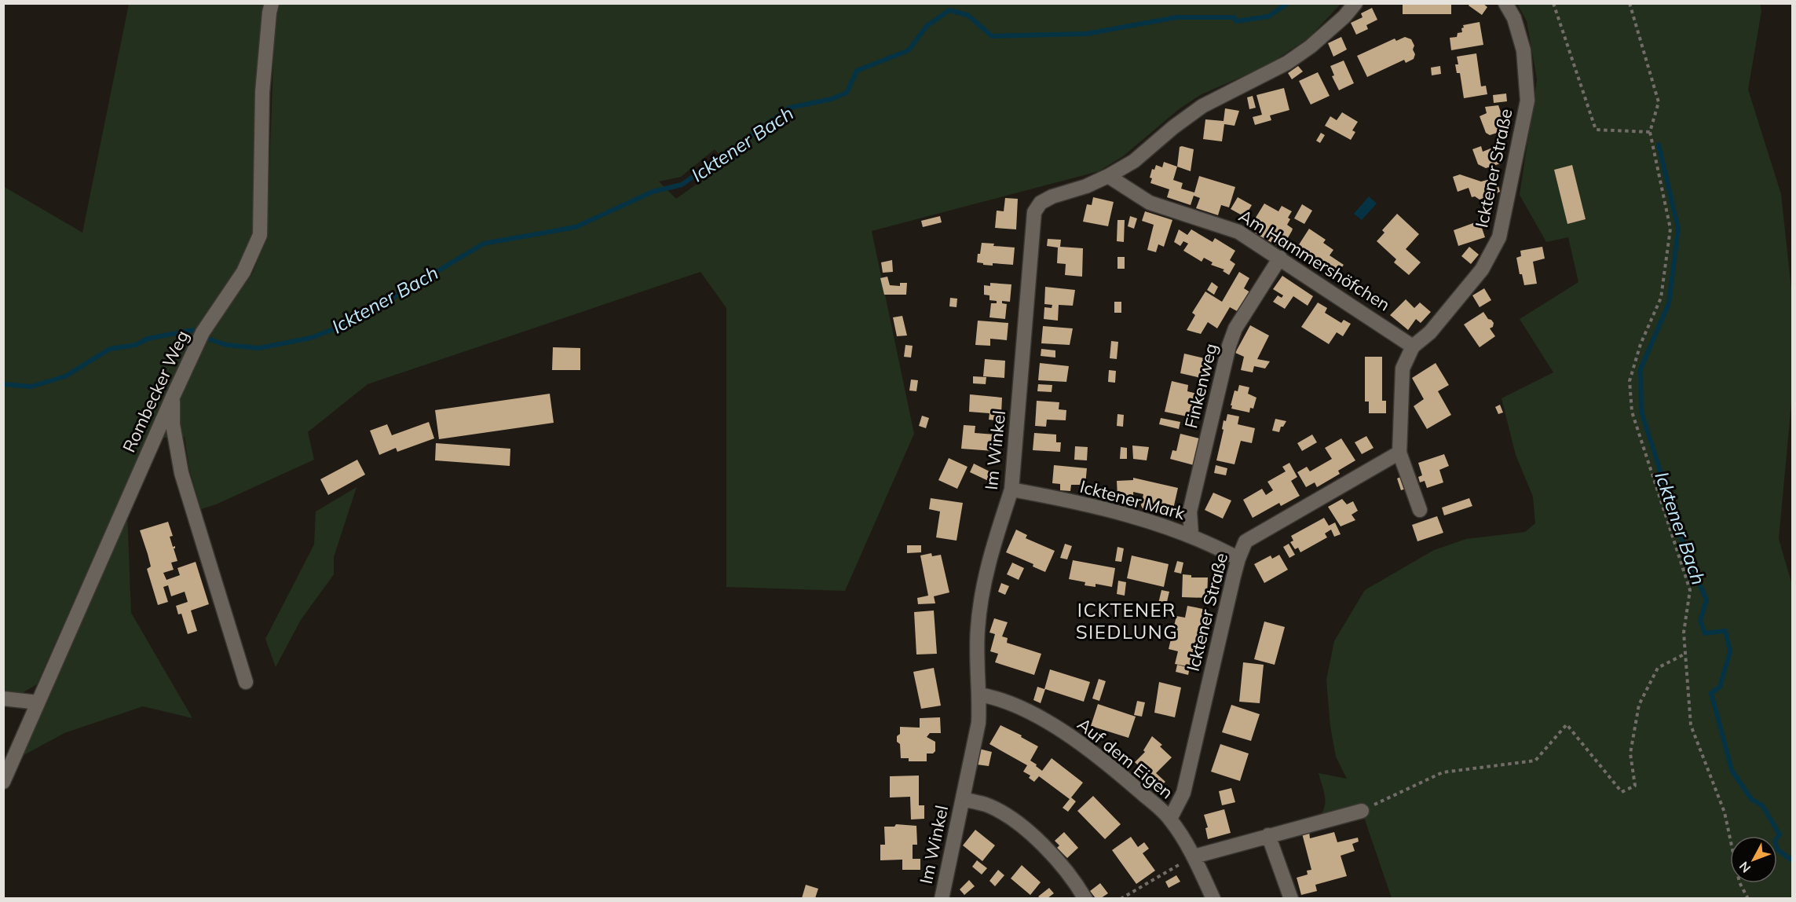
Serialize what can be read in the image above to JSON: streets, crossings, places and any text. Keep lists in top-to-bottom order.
{
  "streets": {
    "street": [
      "Icktener Straße",
      "Am Hammershöfchen",
      "Finkenweg",
      "Rombecker Weg",
      "Im Winkel",
      "Icktener Mark",
      "Auf dem Eigen"
    ]
  },
  "crossings": [
    ["Icktener Straße", "Am Hammershöfchen"],
    ["Icktener Straße", "Icktener Mark"],
    ["Icktener Straße", "Auf dem Eigen"],
    ["Am Hammershöfchen", "Finkenweg"],
    ["Am Hammershöfchen", "Im Winkel"],
    ["Finkenweg", "Icktener Mark"],
    ["Im Winkel", "Icktener Mark"],
    ["Im Winkel", "Auf dem Eigen"]
  ],
  "districts": ["ICKTENER SIEDLUNG"],
  "water": ["Icktener Bach"],
  "north": "bottom left"
}
